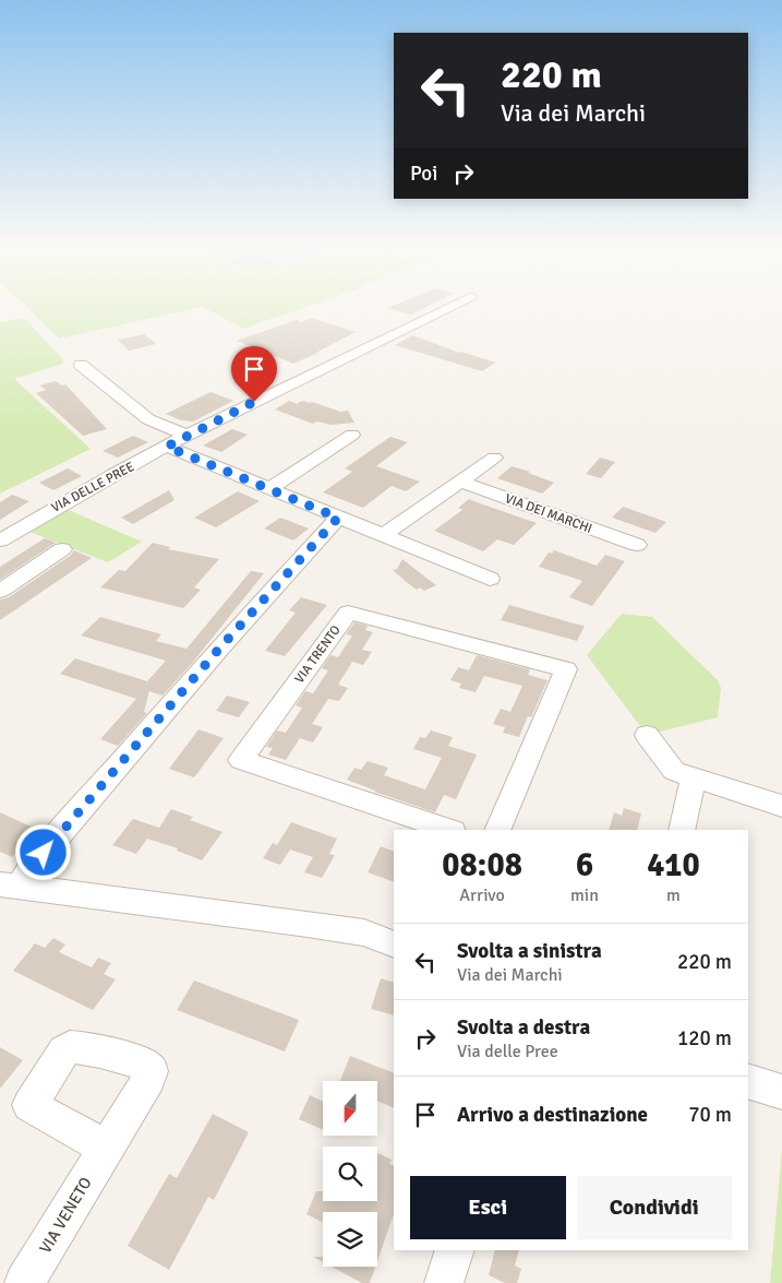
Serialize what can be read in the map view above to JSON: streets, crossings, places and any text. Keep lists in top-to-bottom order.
{
  "streets": {
    "street": [
      "VIA DELLE PREE",
      "VIA DEI MARCHI",
      "VIA TRENTO",
      "VIA VENETO"
    ]
  },
  "north": "bottom",
  "page": {
    "turn": ["220 m", "Via dei Marchi"],
    "then": "Poi",
    "eta": [
      "08:08",
      "Arrivo",
      "6",
      "min",
      "410",
      "m"
    ],
    "list": [
      {
        "name": "Svolta a sinistra",
        "note": "Via dei Marchi",
        "value": "220 m"
      },
      {
        "name": "Svolta a destra",
        "note": "Via delle Pree",
        "value": "120 m"
      },
      {
        "name": "Arrivo a destinazione",
        "value": "70 m"
      }
    ],
    "buttons": ["Esci", "Condividi"]
  }
}
